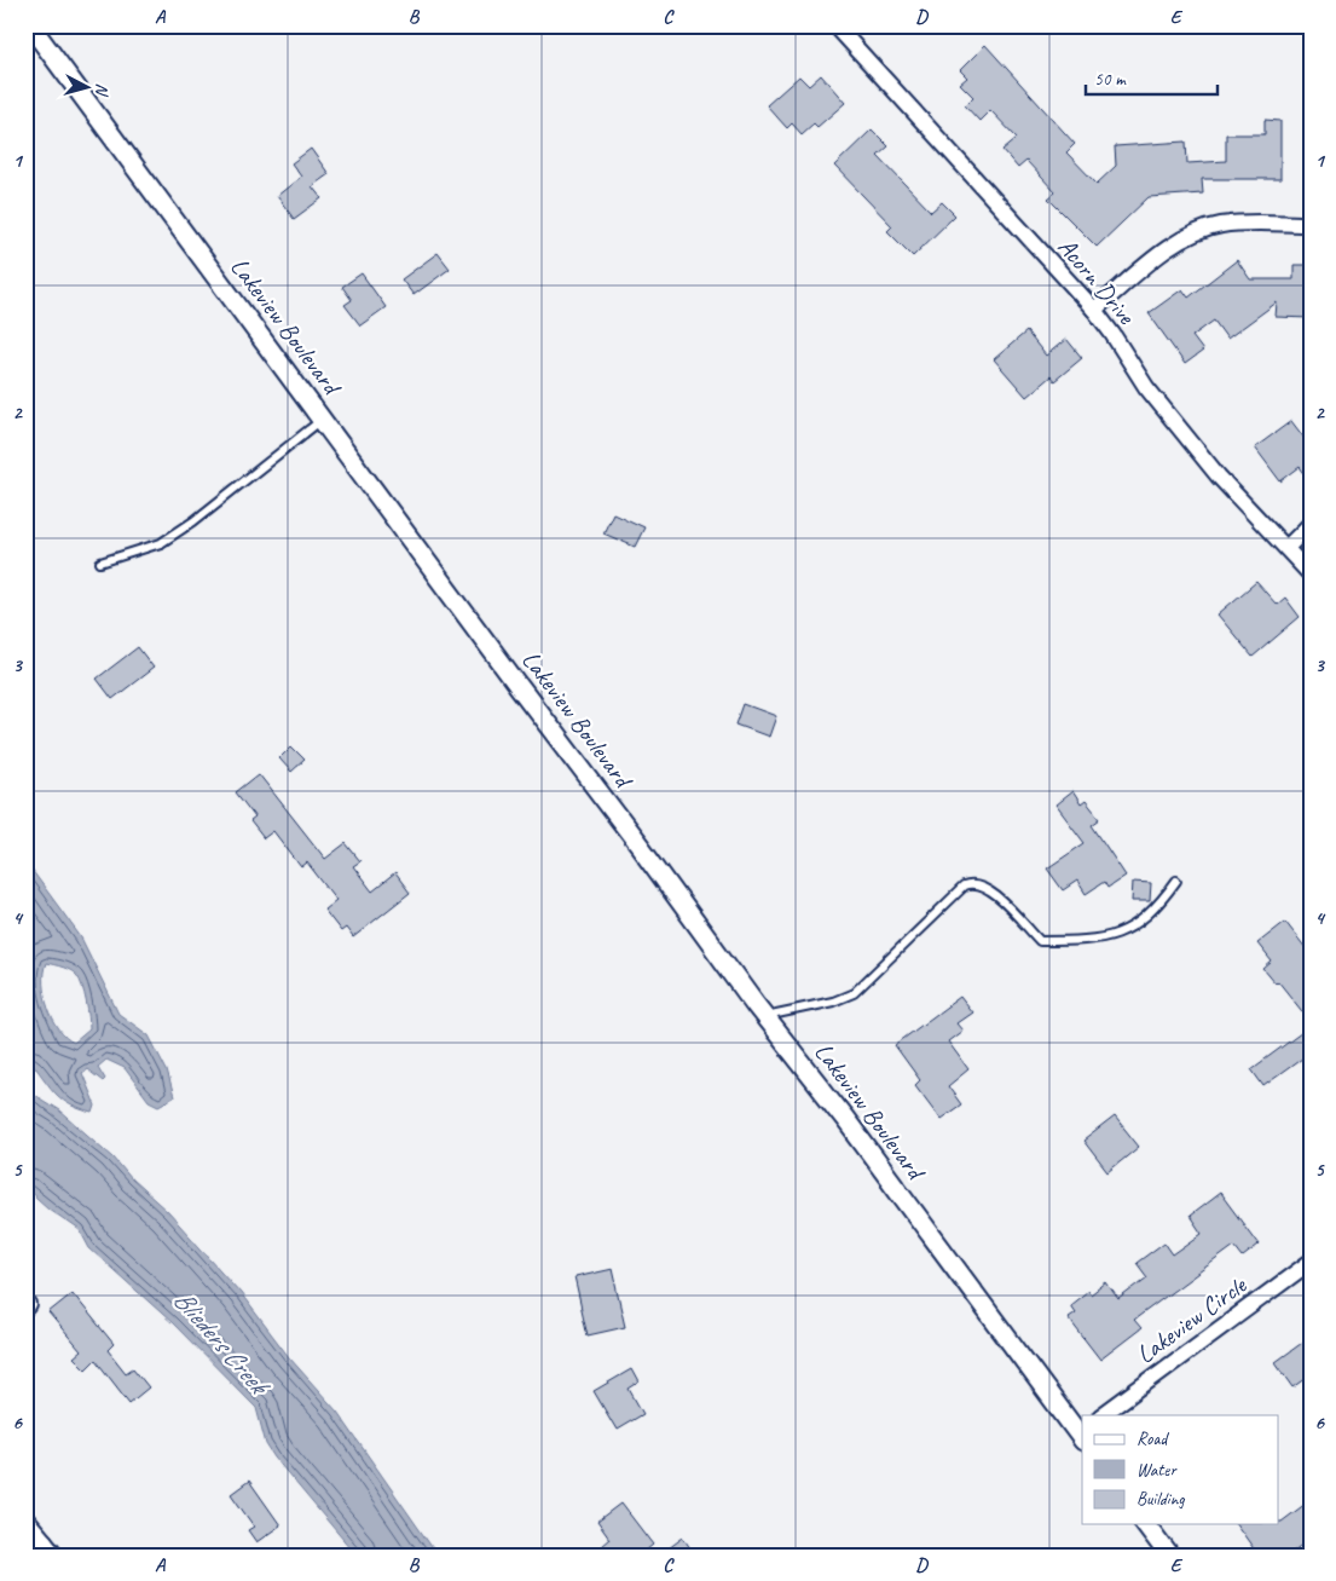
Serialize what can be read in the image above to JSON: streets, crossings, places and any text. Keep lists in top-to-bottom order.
{
  "streets": {
    "street": ["Acorn Drive", "Lakeview Boulevard", "Lakeview Circle"]
  },
  "water": ["Blieders Creek"],
  "legend": ["Road", "Water", "Building"],
  "scale_bar": "50 m",
  "north": "right",
  "grid": {
    "columns": [
      "A",
      "B",
      "C",
      "D",
      "E"
    ],
    "rows": [
      "1",
      "2",
      "3",
      "4",
      "5",
      "6"
    ]
  }
}
